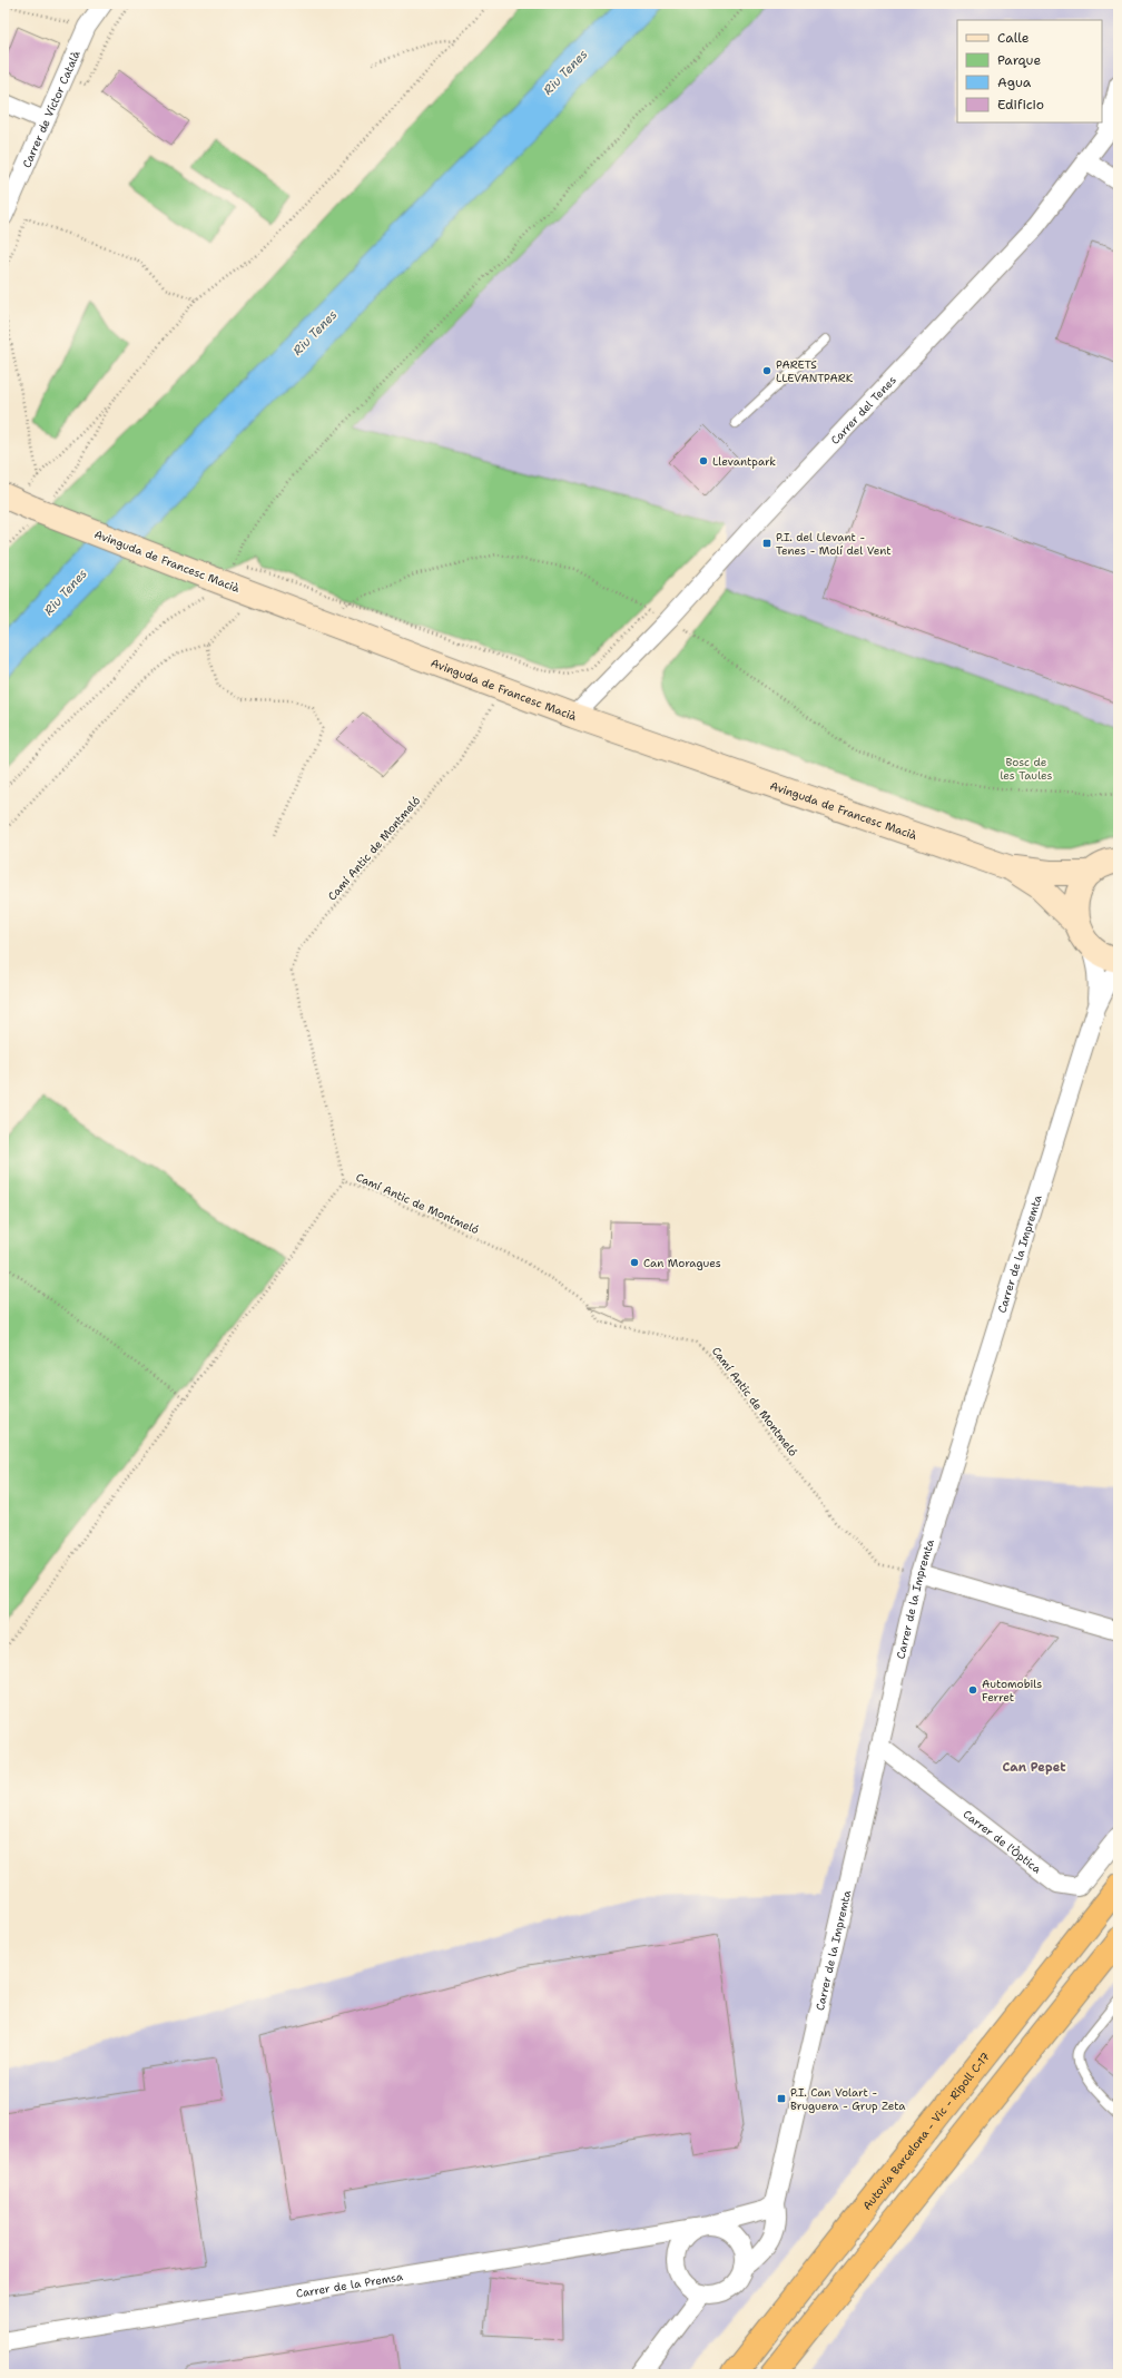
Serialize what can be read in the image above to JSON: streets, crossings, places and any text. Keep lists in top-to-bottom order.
{
  "streets": {
    "highway": ["Autovia Barcelona - Vic - Ripoll C-17"],
    "street": [
      "Carrer de Víctor Català",
      "Carrer del Tenes",
      "Avinguda de Francesc Macià",
      "Carrer de la Impremta",
      "Carrer de l'Òptica",
      "Carrer de la Premsa"
    ],
    "path": ["Camí Antic de Montmeló"]
  },
  "crossings": [
    ["Carrer del Tenes", "Avinguda de Francesc Macià"],
    ["Avinguda de Francesc Macià", "Camí Antic de Montmeló"],
    ["Camí Antic de Montmeló", "Carrer de la Impremta"],
    ["Carrer de la Impremta", "Carrer de l'Òptica"],
    ["Carrer de la Impremta", "Carrer de la Premsa"]
  ],
  "districts": ["Can Pepet"],
  "water": ["Riu Tenes"],
  "parks": ["Bosc de les Taules"],
  "places": {
    "other": [
      "PARETS LLEVANTPARK",
      "Llevantpark",
      "Can Moragues",
      "Automobils Ferret"
    ],
    "transit": ["P.I. del Llevant - Tenes - Molí del Vent", "P.I. Can Volart - Bruguera - Grup Zeta"]
  },
  "legend": [
    "Calle",
    "Parque",
    "Agua",
    "Edificio"
  ]
}
